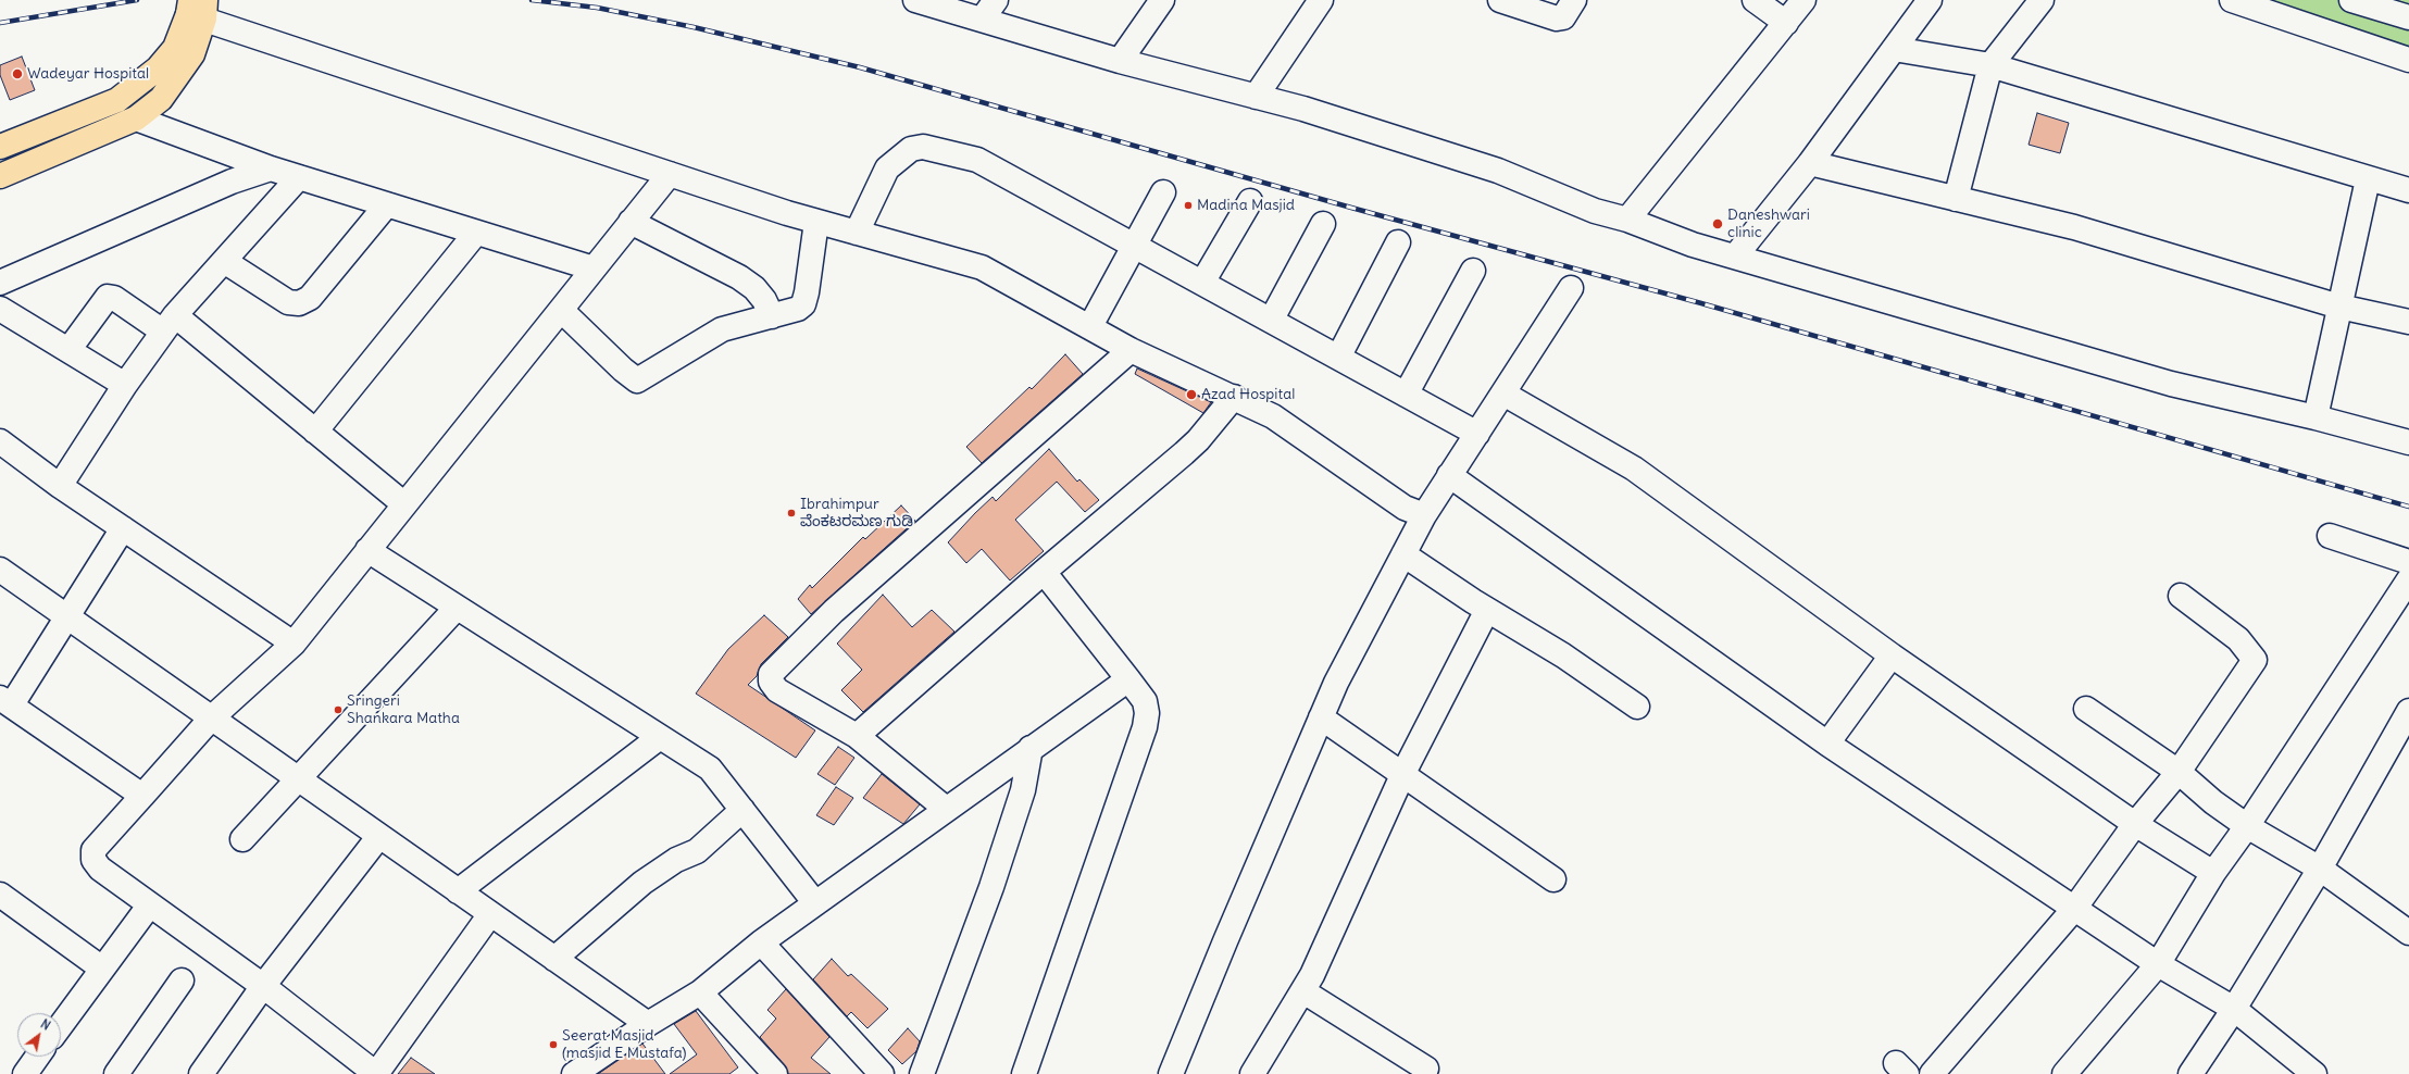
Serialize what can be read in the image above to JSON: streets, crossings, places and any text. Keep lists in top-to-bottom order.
{
  "places": [
    "Wadeyar Hospital",
    "Madina Masjid",
    "Daneshwari clinic",
    "Azad Hospital",
    "Ibrahimpur ವೆಂಕಟರಮಣ ಗುಡಿ",
    "Sringeri Shankara Matha",
    "Seerat Masjid (masjid E Mustafa)"
  ],
  "north": "top right"
}
